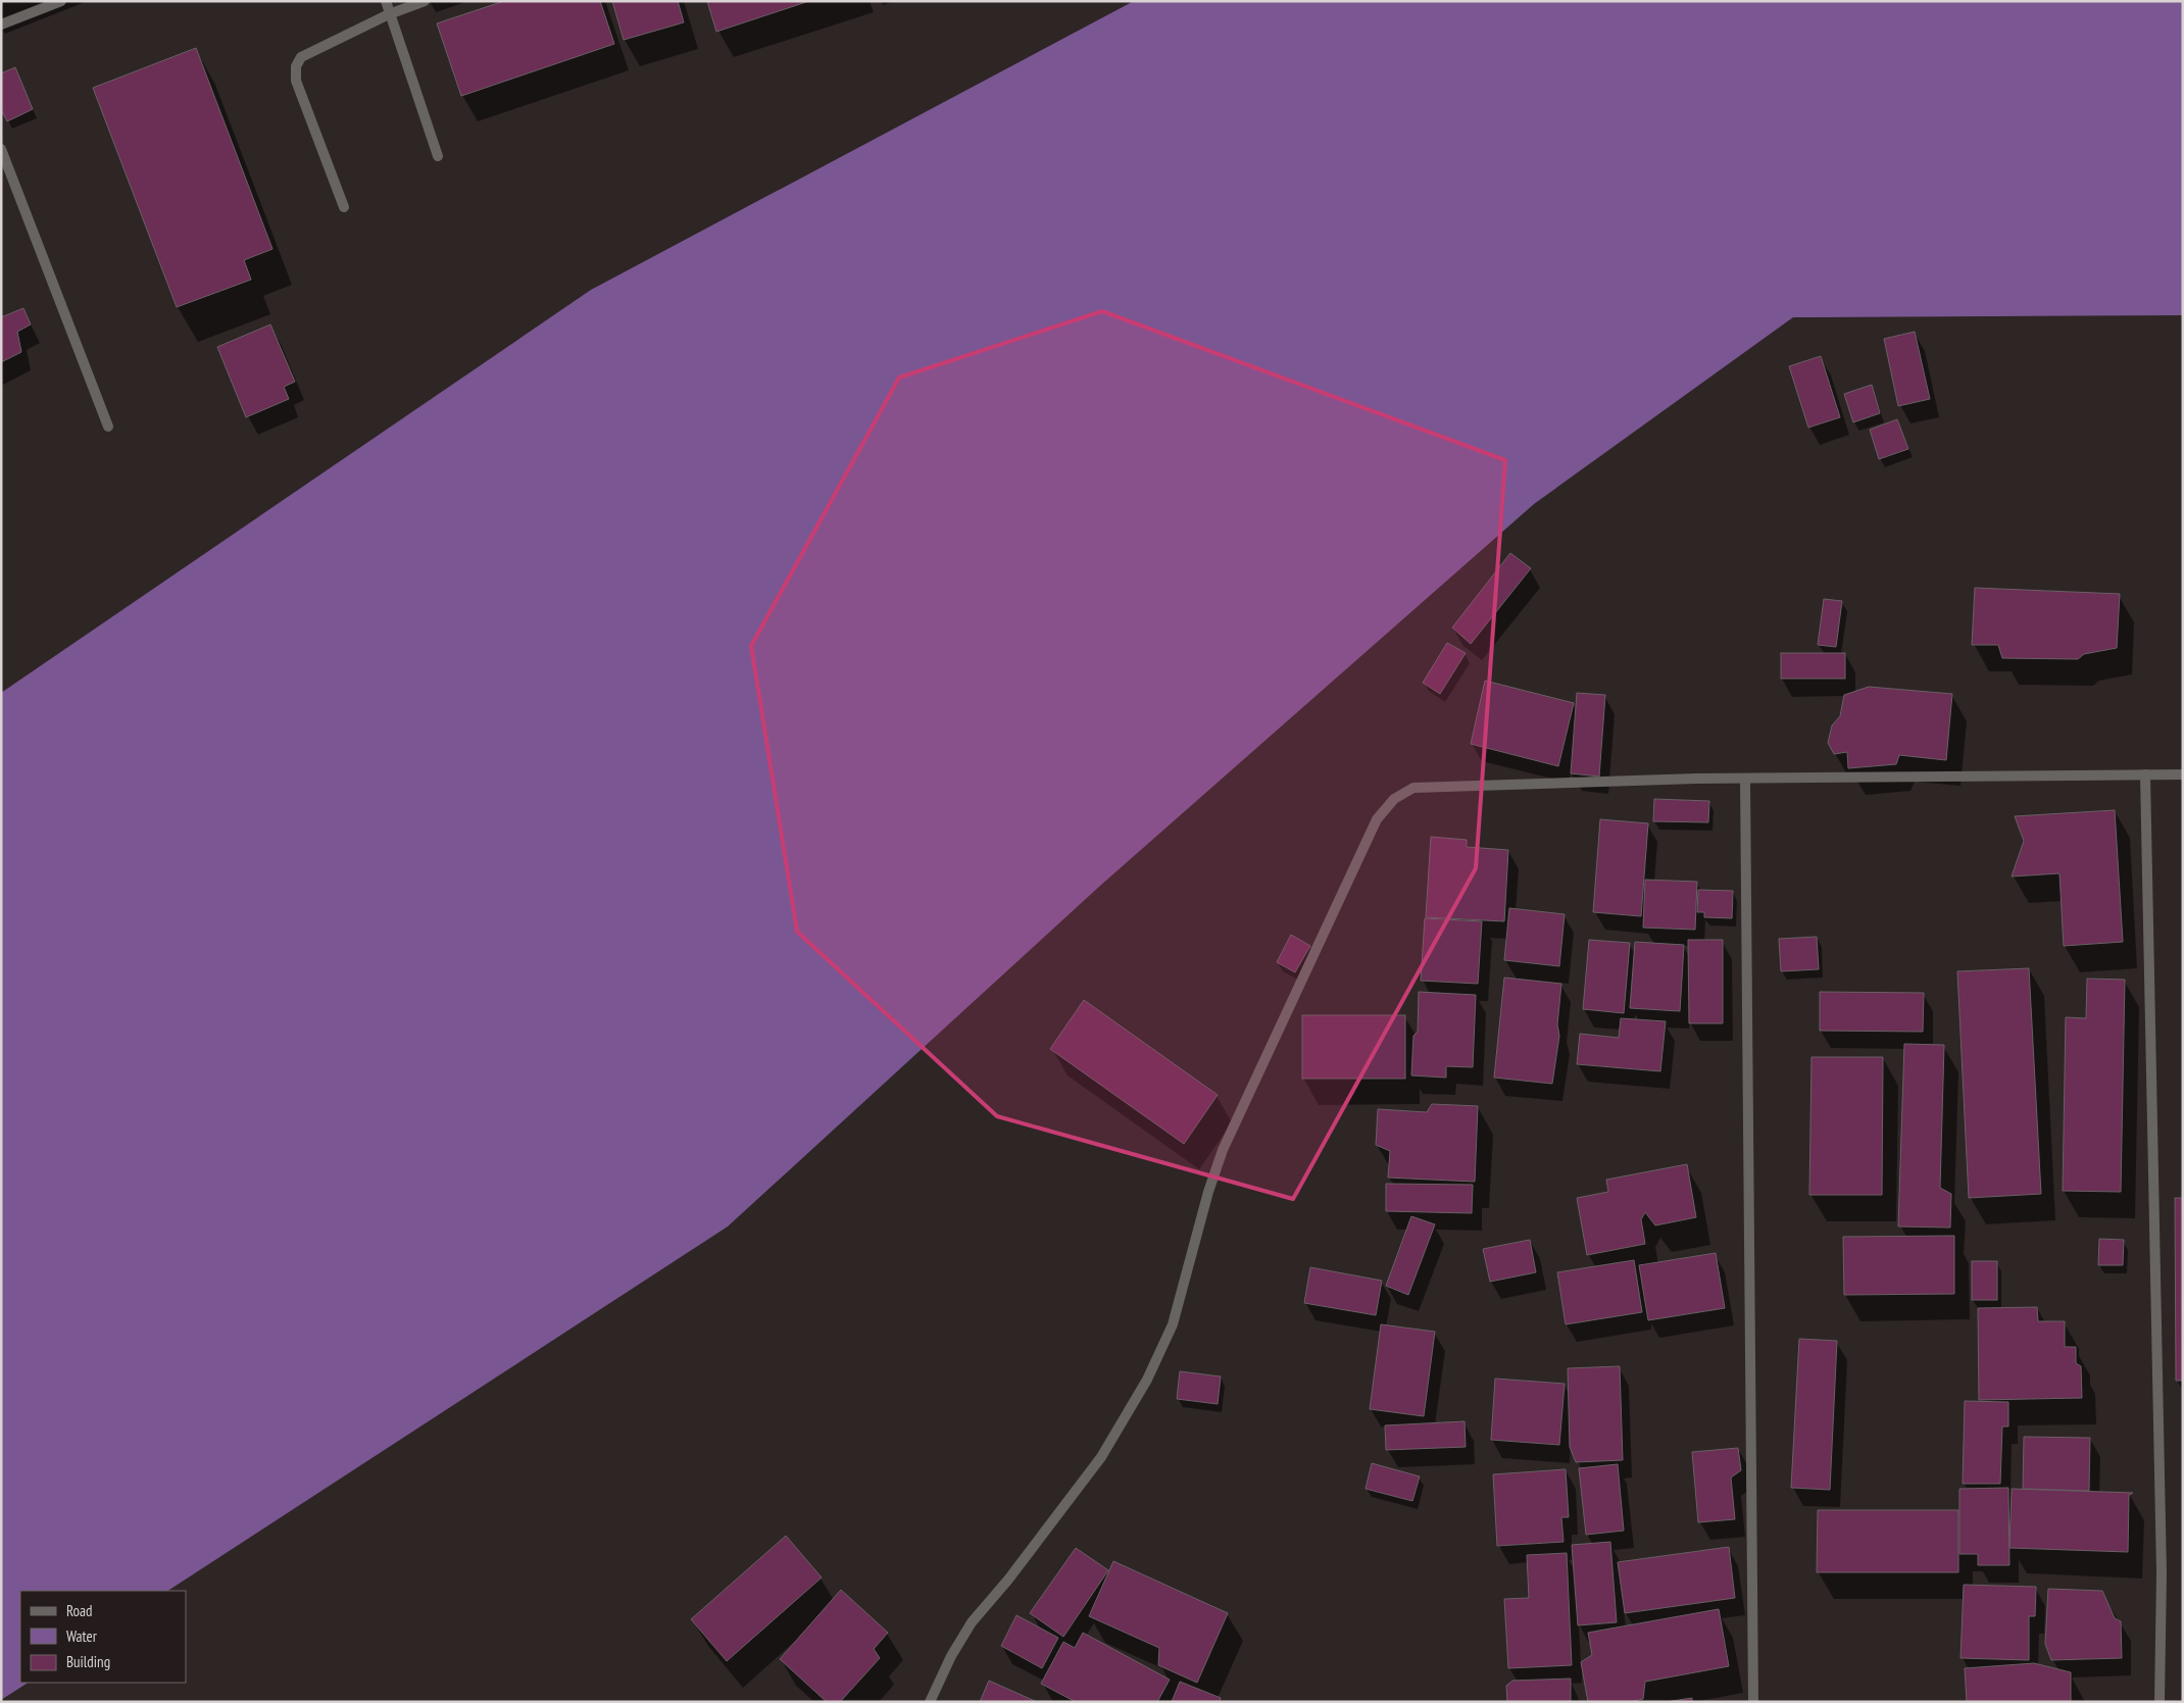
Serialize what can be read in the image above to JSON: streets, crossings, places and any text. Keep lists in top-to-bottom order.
{
  "legend": ["Road", "Water", "Building"]
}
